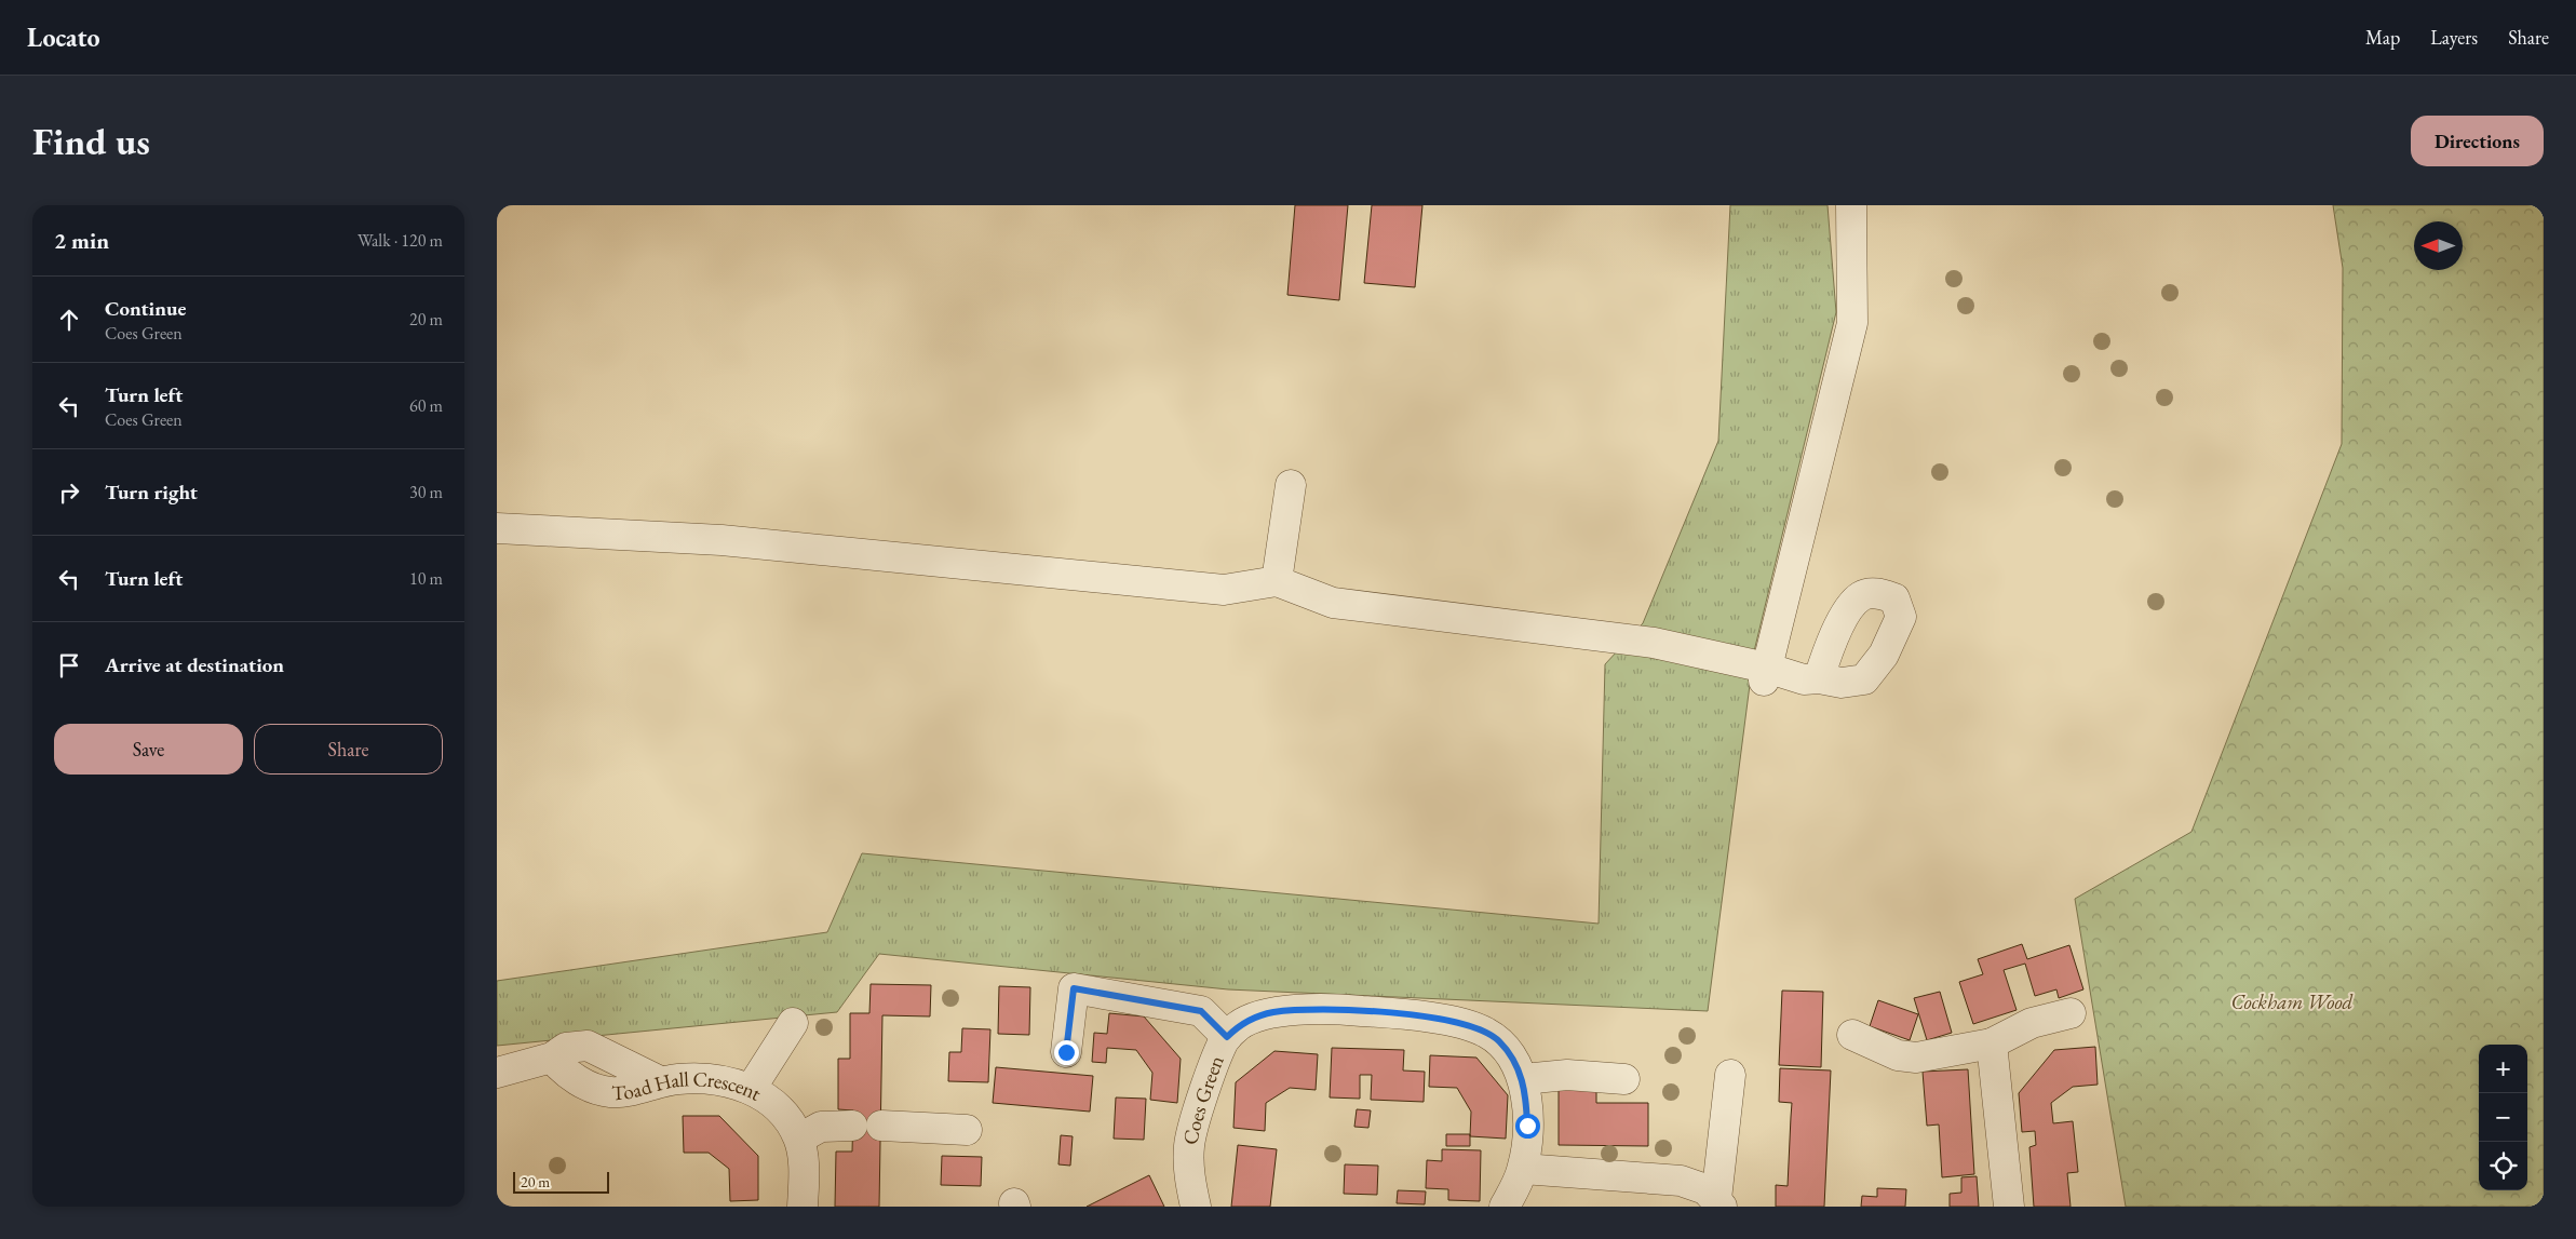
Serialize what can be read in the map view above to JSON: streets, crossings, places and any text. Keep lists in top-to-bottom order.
{
  "streets": {
    "street": ["Toad Hall Crescent", "Coes Green"]
  },
  "parks": ["Cockham Wood"],
  "scale_bar": "20 m",
  "north": "left",
  "page": {
    "header": "Locato",
    "nav": ["Map", "Layers", "Share"],
    "buttons": [
      "Directions",
      ["Save", "Share"]
    ],
    "title": "Find us",
    "heading": ["2 min", "Walk · 120 m"],
    "list": [
      ["Continue", "Coes Green", "20 m"],
      ["Turn left", "Coes Green", "60 m"],
      ["Turn right", "30 m"],
      ["Turn left", "10 m"],
      "Arrive at destination"
    ],
    "map_buttons": ["+", "−"],
    "scale": "20 m"
  }
}
